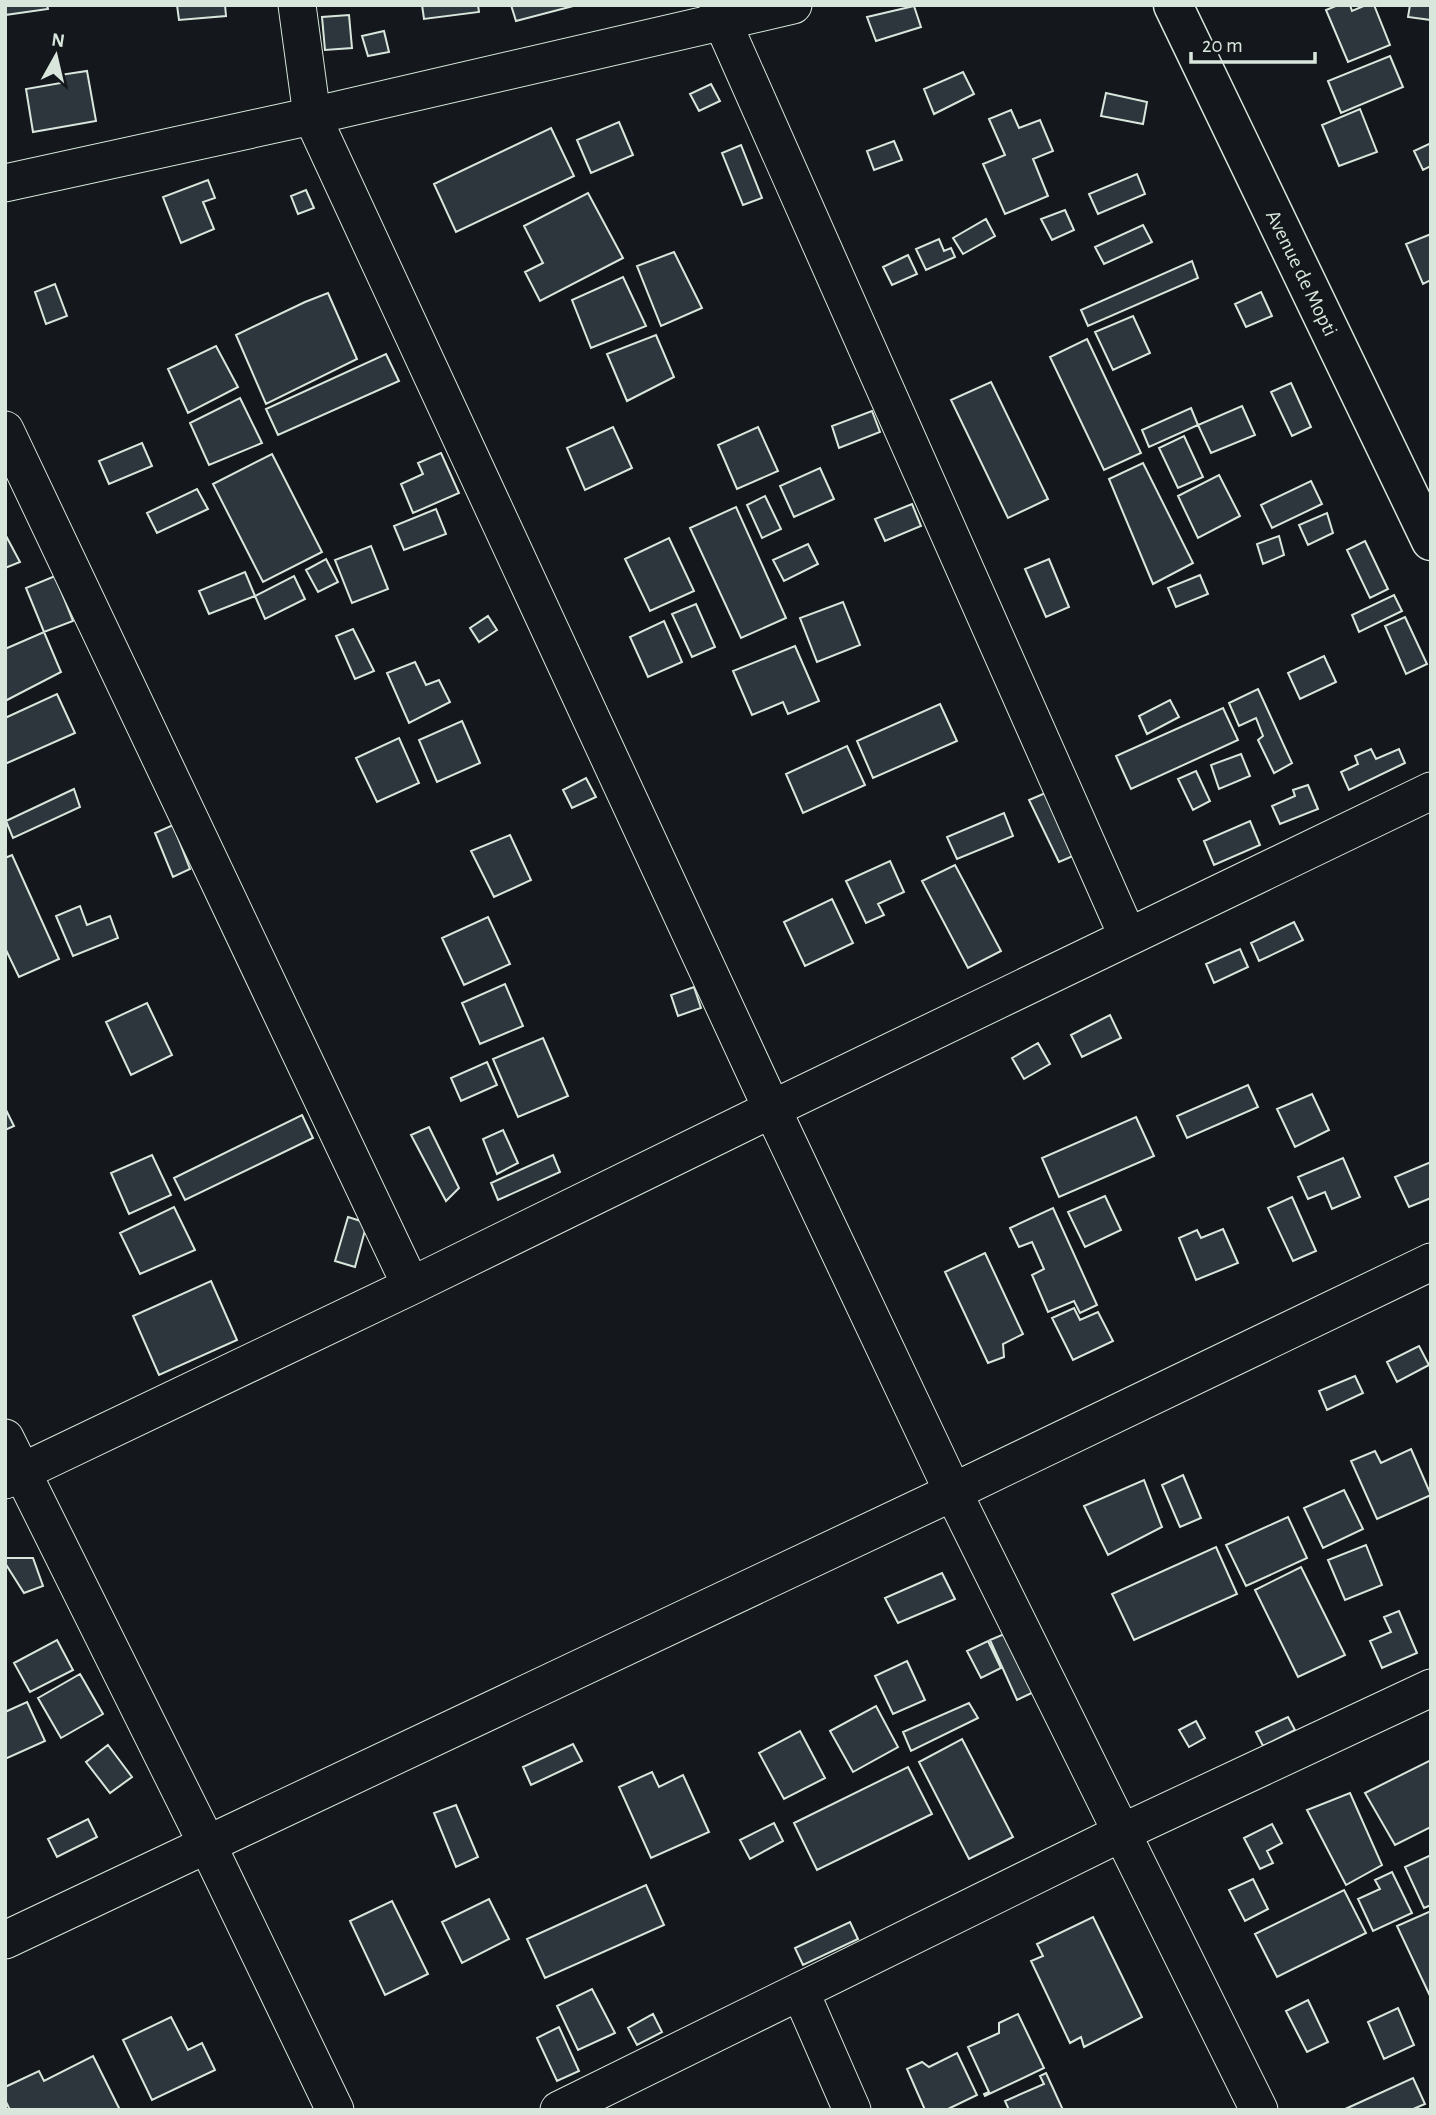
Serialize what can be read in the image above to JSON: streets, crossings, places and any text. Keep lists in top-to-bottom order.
{
  "streets": {
    "street": ["Avenue de Mopti"]
  },
  "scale_bar": "20 m",
  "north": "top"
}
